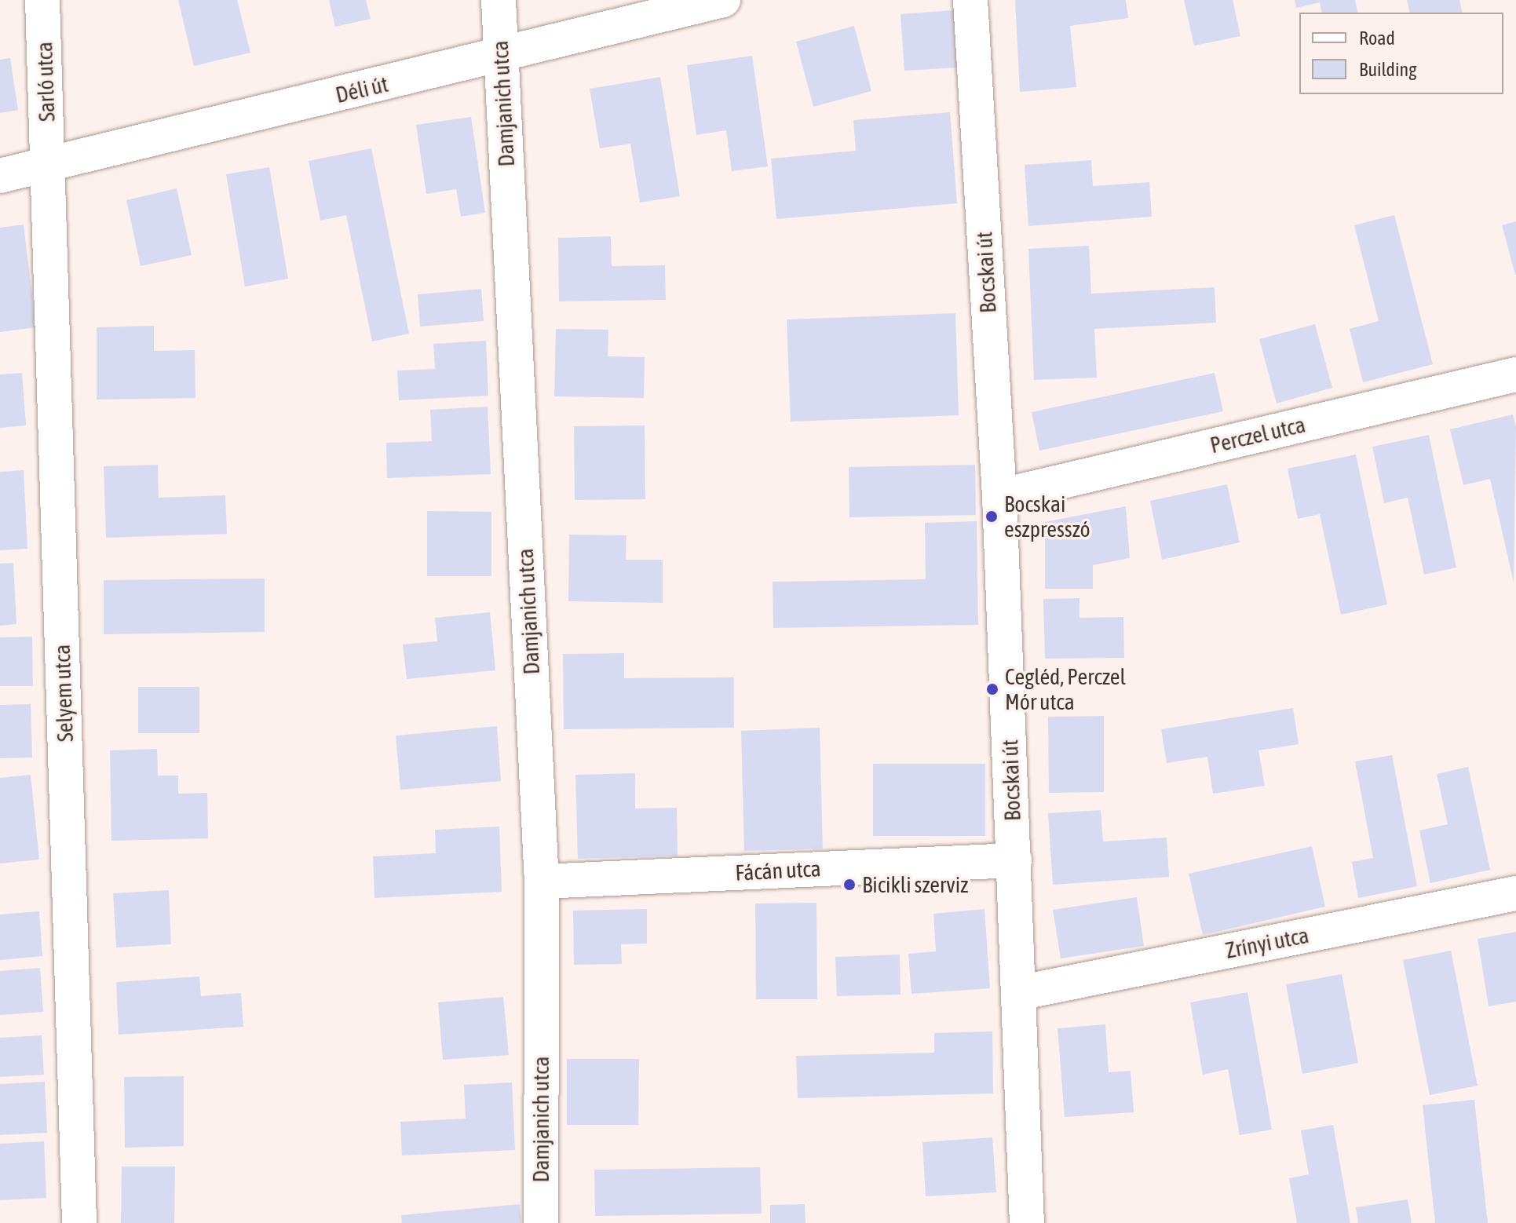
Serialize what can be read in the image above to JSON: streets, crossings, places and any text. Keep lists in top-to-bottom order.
{
  "streets": {
    "street": [
      "Sarló utca",
      "Déli út",
      "Damjanich utca",
      "Bocskai út",
      "Perczel utca",
      "Selyem utca",
      "Fácán utca",
      "Zrínyi utca"
    ]
  },
  "crossings": [
    ["Sarló utca", "Déli út"],
    ["Sarló utca", "Selyem utca"],
    ["Déli út", "Damjanich utca"],
    ["Déli út", "Selyem utca"],
    ["Damjanich utca", "Fácán utca"],
    ["Bocskai út", "Perczel utca"],
    ["Bocskai út", "Fácán utca"],
    ["Bocskai út", "Zrínyi utca"]
  ],
  "places": ["Bocskai eszpresszó", "Cegléd, Perczel Mór utca", "Bicikli szerviz"],
  "legend": ["Road", "Building"]
}
